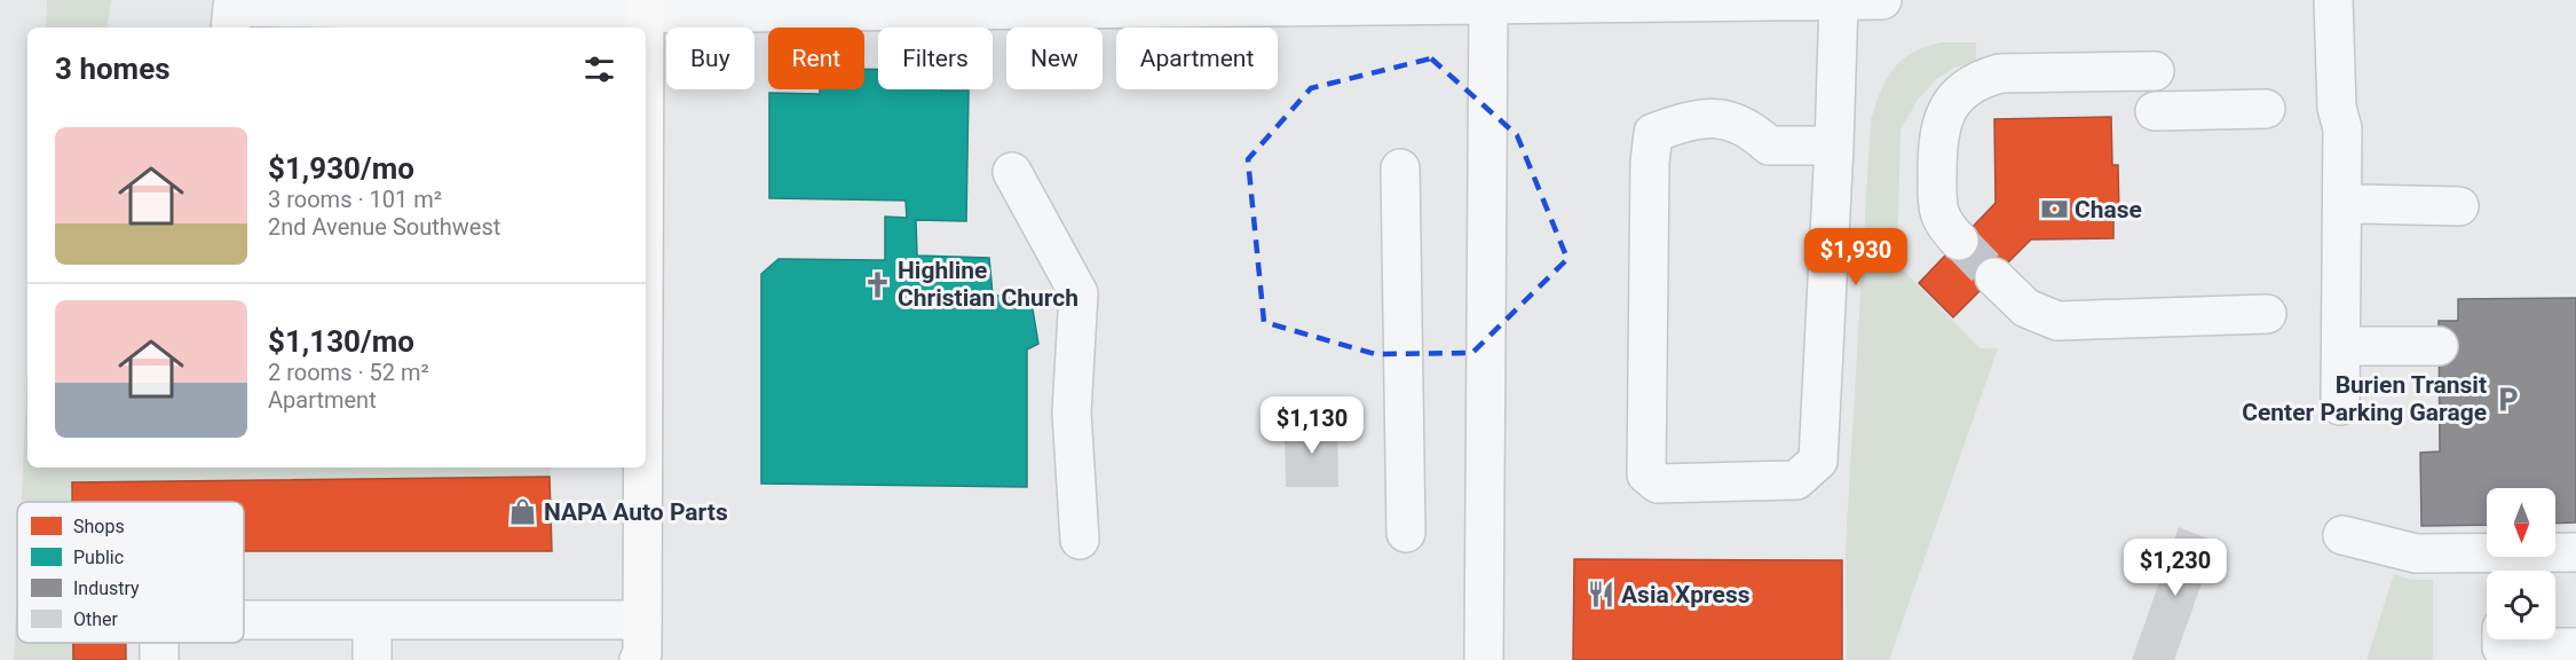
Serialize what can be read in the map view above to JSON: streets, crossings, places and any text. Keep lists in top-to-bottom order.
{
  "places": {
    "bank": ["Chase"],
    "church": ["Highline Christian Church"],
    "parking": ["Burien Transit Center Parking Garage"],
    "shop": ["NAPA Auto Parts"],
    "restaurant": ["Asia Xpress"]
  },
  "legend": [
    "Shops",
    "Public",
    "Industry",
    "Other"
  ],
  "north": "bottom",
  "page": {
    "chip": [
      "Buy",
      "Rent",
      "Filters",
      "New",
      "Apartment"
    ],
    "heading": "3 homes",
    "list": [
      {
        "name": "$1,930/mo",
        "note": "3 rooms · 101 m² · 2nd Avenue Southwest"
      },
      {
        "name": "$1,130/mo",
        "note": "2 rooms · 52 m² · Apartment"
      }
    ],
    "price": ["$1,930", "$1,130", "$1,230"]
  }
}
